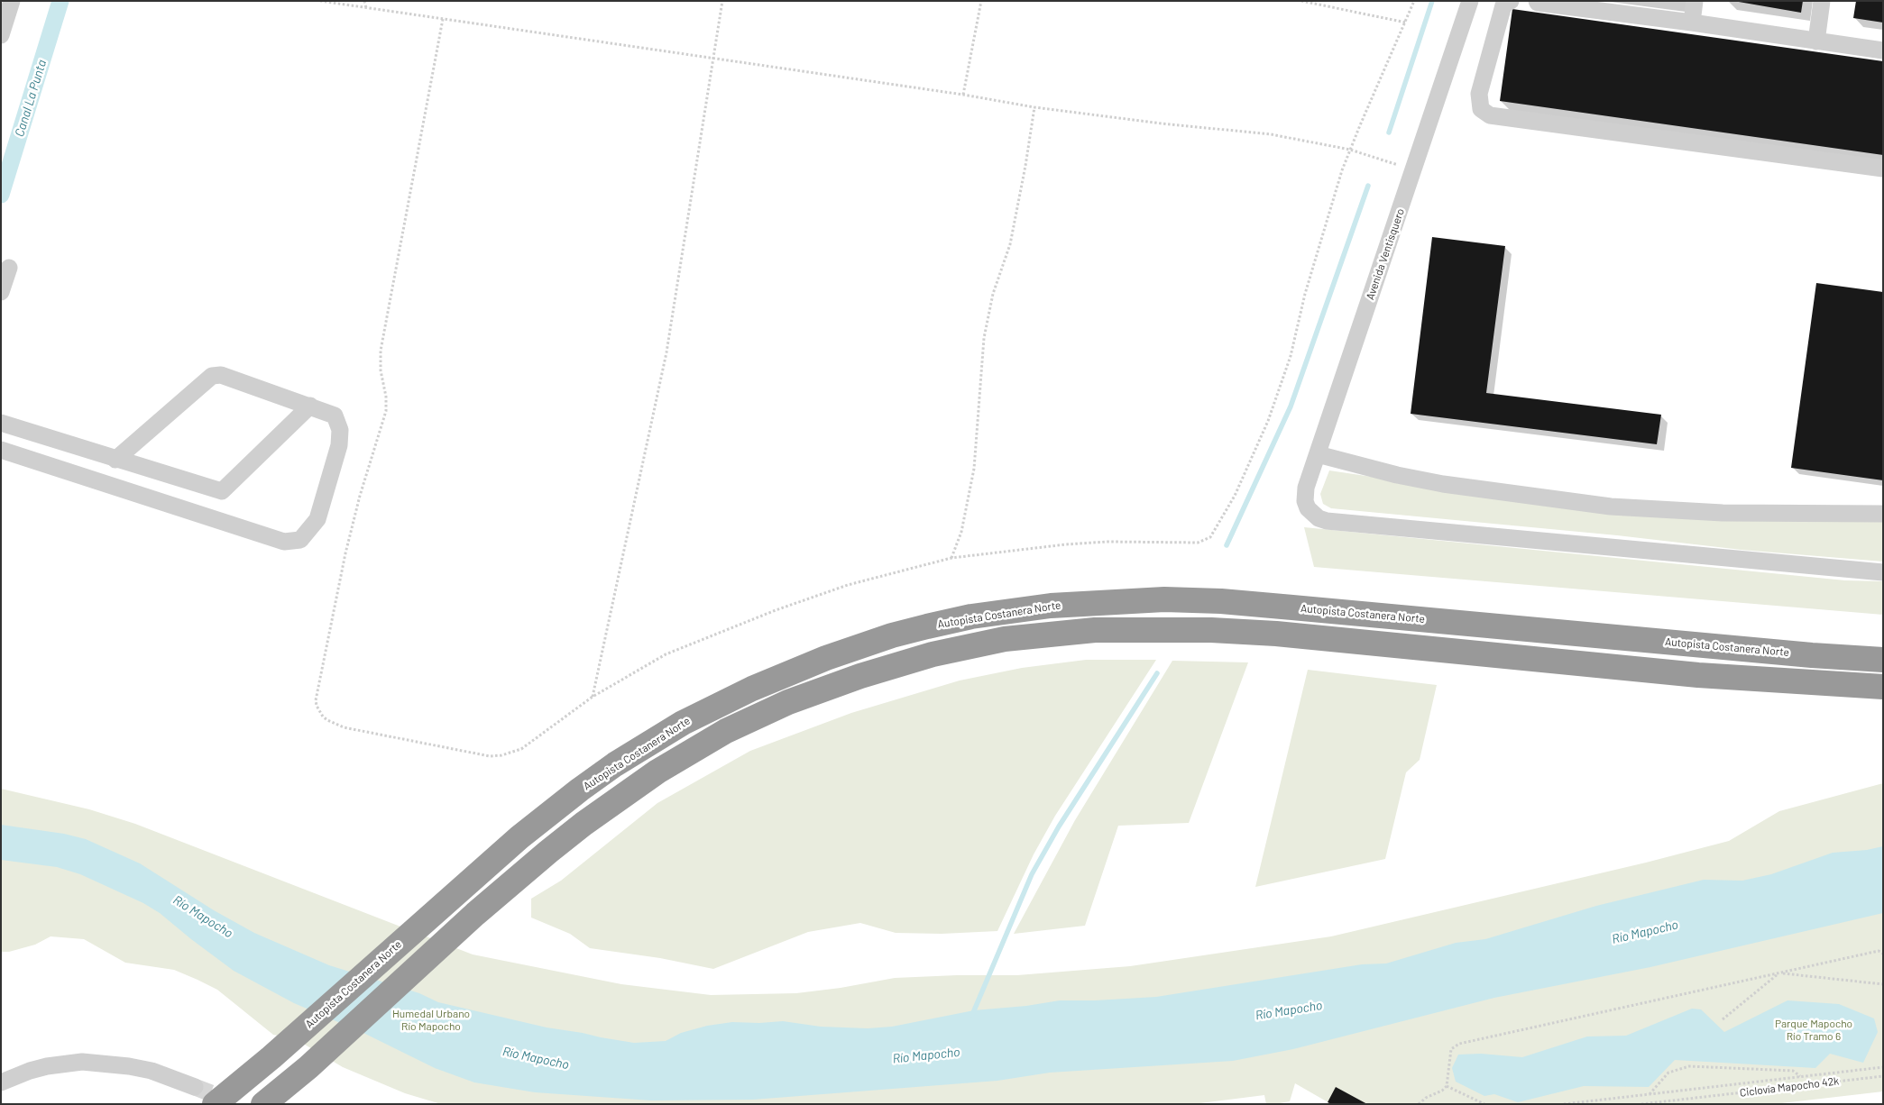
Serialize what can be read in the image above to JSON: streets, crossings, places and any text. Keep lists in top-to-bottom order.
{
  "streets": {
    "highway": ["Autopista Costanera Norte"],
    "street": ["Avenida Ventisquero"],
    "path": ["Ciclovía Mapocho 42k"]
  },
  "water": ["Canal La Punta", "Río Mapocho"],
  "parks": ["Humedal Urbano Río Mapocho", "Parque Mapocho Río Tramo 6"]
}
